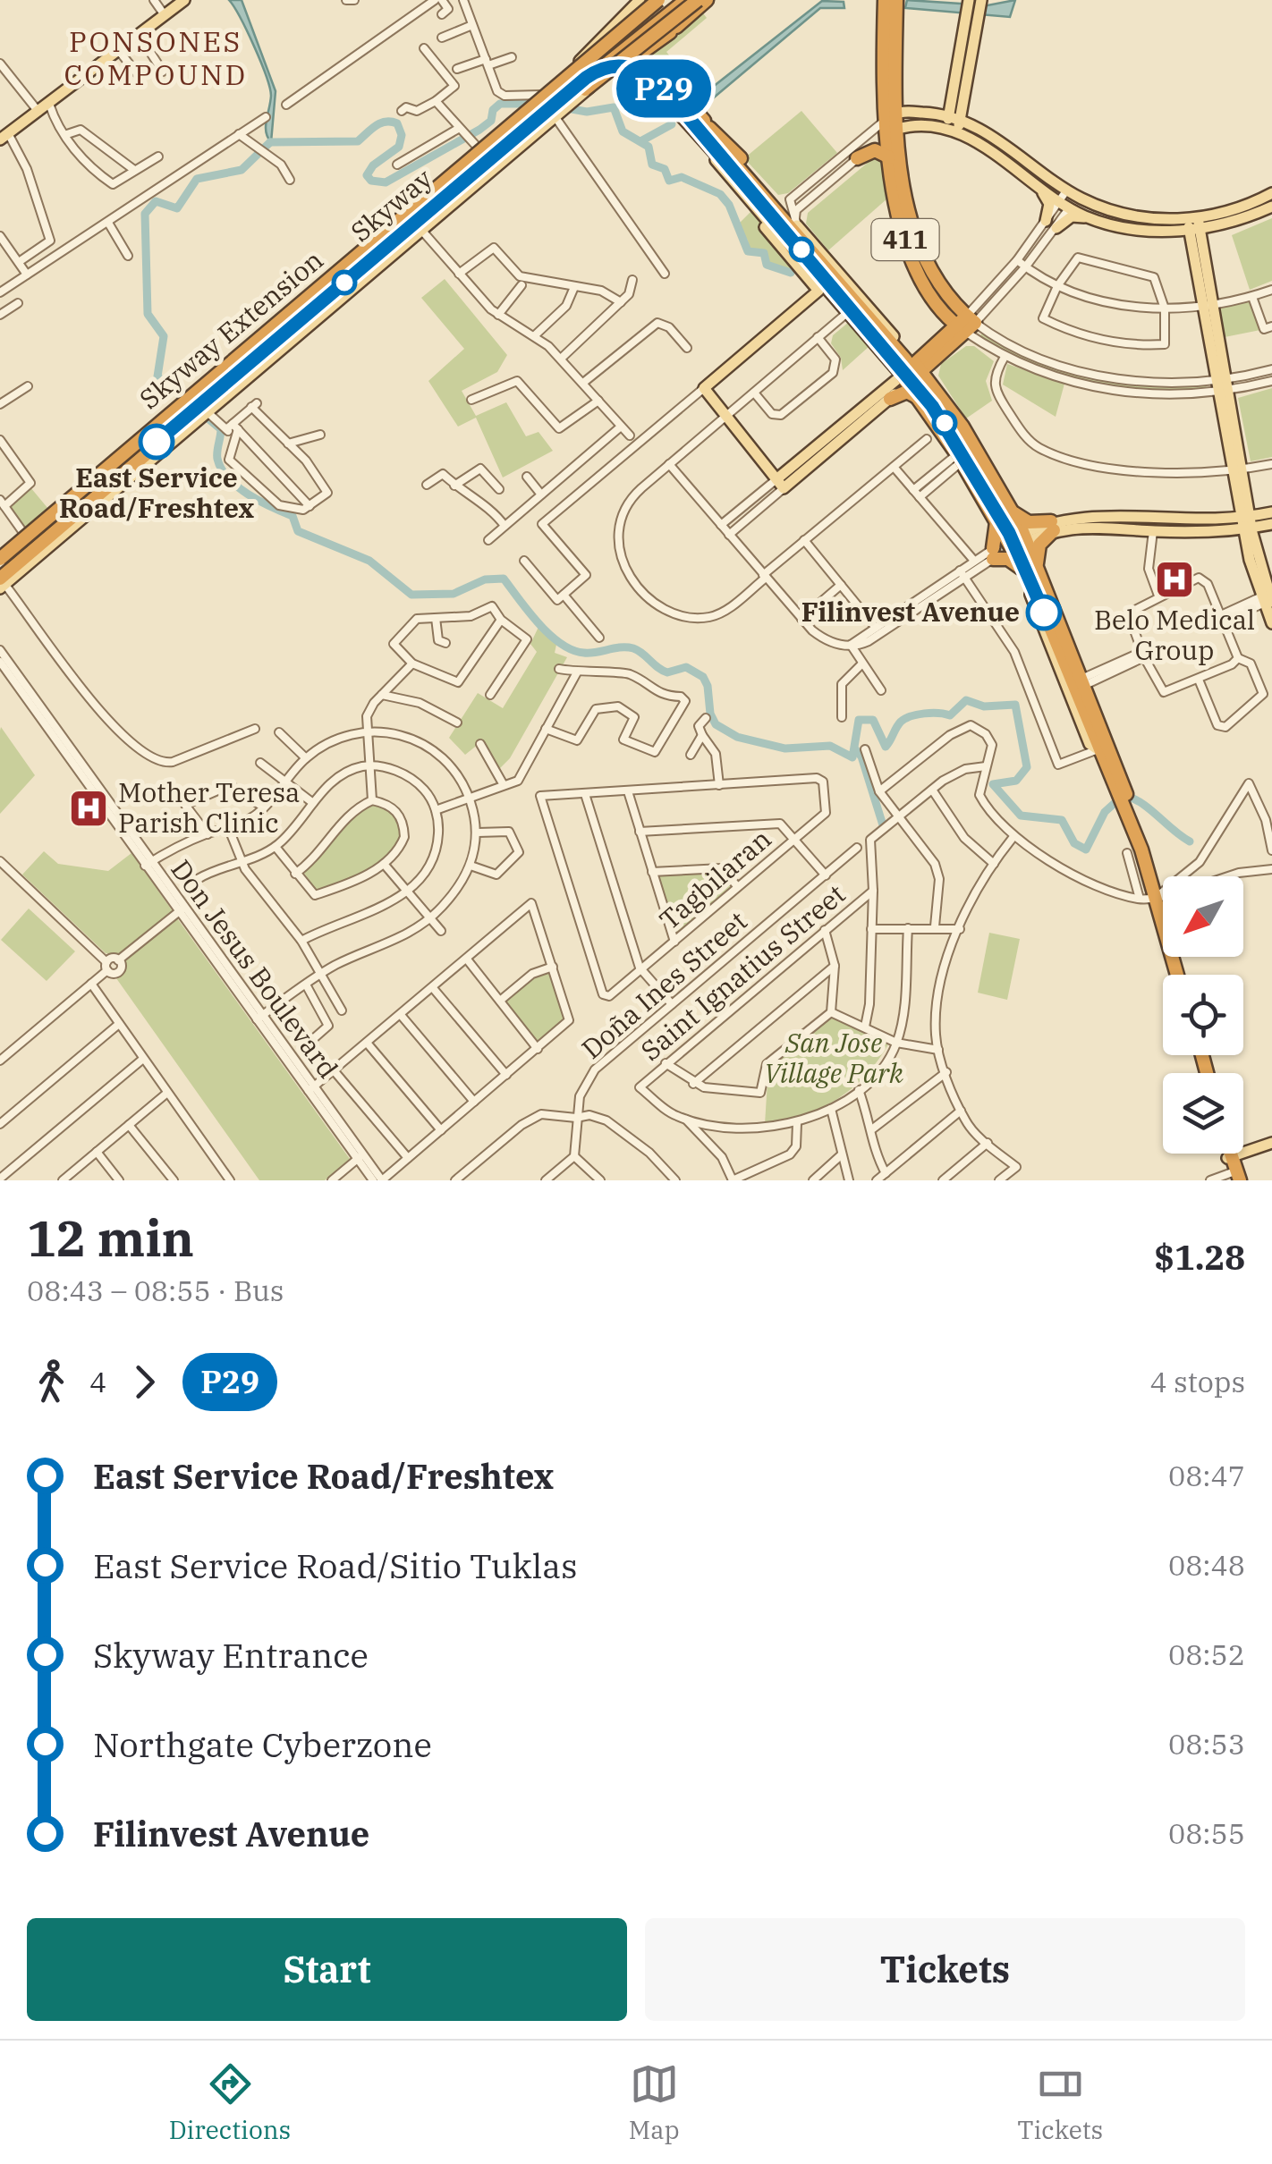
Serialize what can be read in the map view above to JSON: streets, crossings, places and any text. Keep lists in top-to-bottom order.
{
  "streets": {
    "highway": ["Skyway", "411", "Skyway Extension"],
    "street": [
      "Tagbilaran",
      "Don Jesus Boulevard",
      "Saint Ignatius Street",
      "Doña Ines Street"
    ]
  },
  "crossings": [
    ["Skyway", "Skyway Extension"]
  ],
  "districts": ["PONSONES COMPOUND"],
  "parks": ["San Jose Village Park"],
  "places": {
    "other": ["East Service Road/Freshtex", "Filinvest Avenue"],
    "hospital": ["Belo Medical Group", "Mother Teresa Parish Clinic"]
  },
  "lines": ["bus line P29"],
  "north": "bottom left",
  "page": {
    "on_map": "P29",
    "heading": ["12 min", "08:43 – 08:55 · Bus", "$1.28"],
    "legs": ["4", "P29", "4 stops"],
    "list": [
      {
        "name": "East Service Road/Freshtex",
        "value": "08:47"
      },
      {
        "name": "East Service Road/Sitio Tuklas",
        "value": "08:48"
      },
      {
        "name": "Skyway Entrance",
        "value": "08:52"
      },
      {
        "name": "Northgate Cyberzone",
        "value": "08:53"
      },
      {
        "name": "Filinvest Avenue",
        "value": "08:55"
      }
    ],
    "buttons": ["Start", "Tickets"],
    "tabs": ["Directions", "Map", "Tickets"]
  }
}
